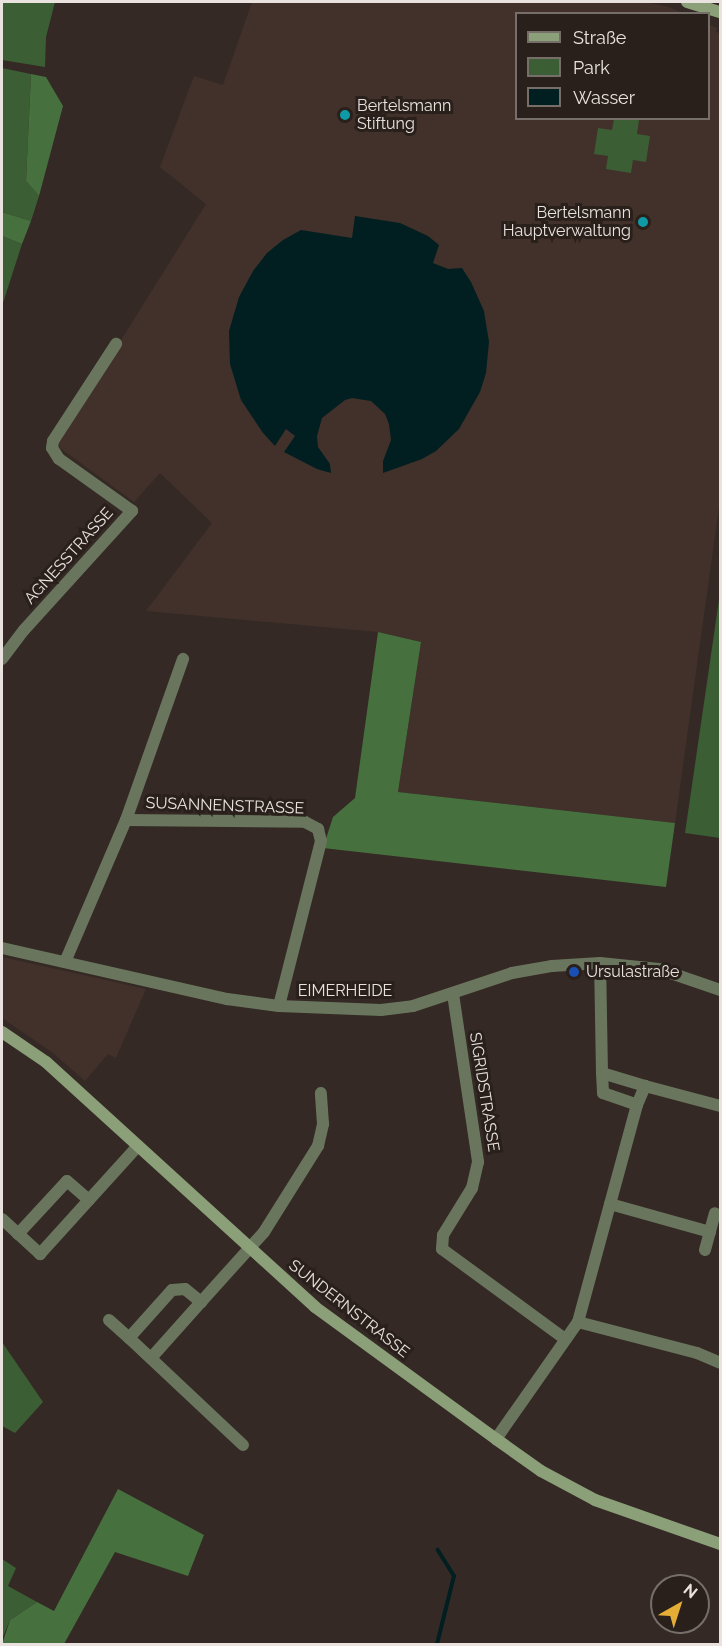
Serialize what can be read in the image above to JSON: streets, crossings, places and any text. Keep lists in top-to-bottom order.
{
  "streets": {
    "street": [
      "AGNESSTRASSE",
      "SUSANNENSTRASSE",
      "EIMERHEIDE",
      "SIGRIDSTRASSE",
      "SUNDERNSTRASSE"
    ]
  },
  "crossings": [
    ["SUSANNENSTRASSE", "EIMERHEIDE"],
    ["EIMERHEIDE", "SIGRIDSTRASSE"]
  ],
  "places": ["Bertelsmann Stiftung", "Bertelsmann Hauptverwaltung", "Ursulastraße"],
  "legend": ["Straße", "Park", "Wasser"],
  "north": "top right"
}
